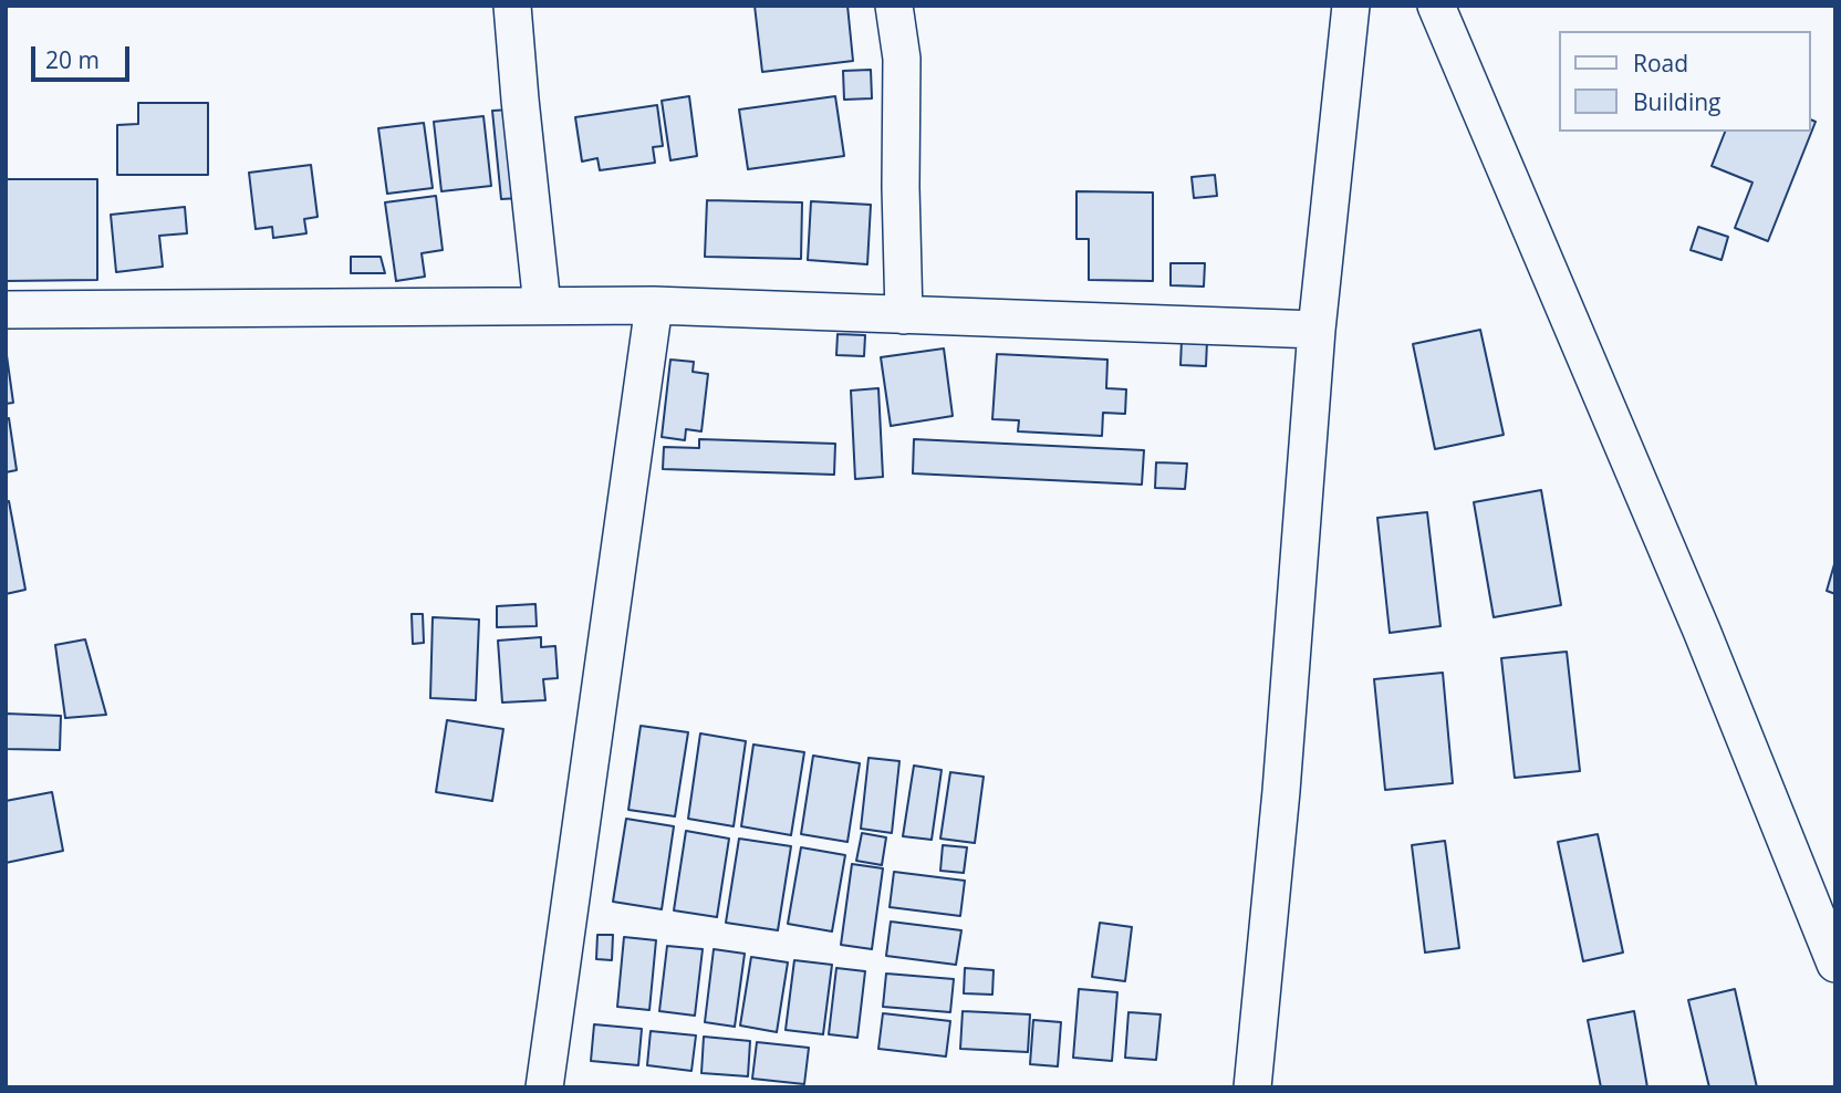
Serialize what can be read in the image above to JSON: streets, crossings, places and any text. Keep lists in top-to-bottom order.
{
  "legend": ["Road", "Building"],
  "scale_bar": "20 m"
}
